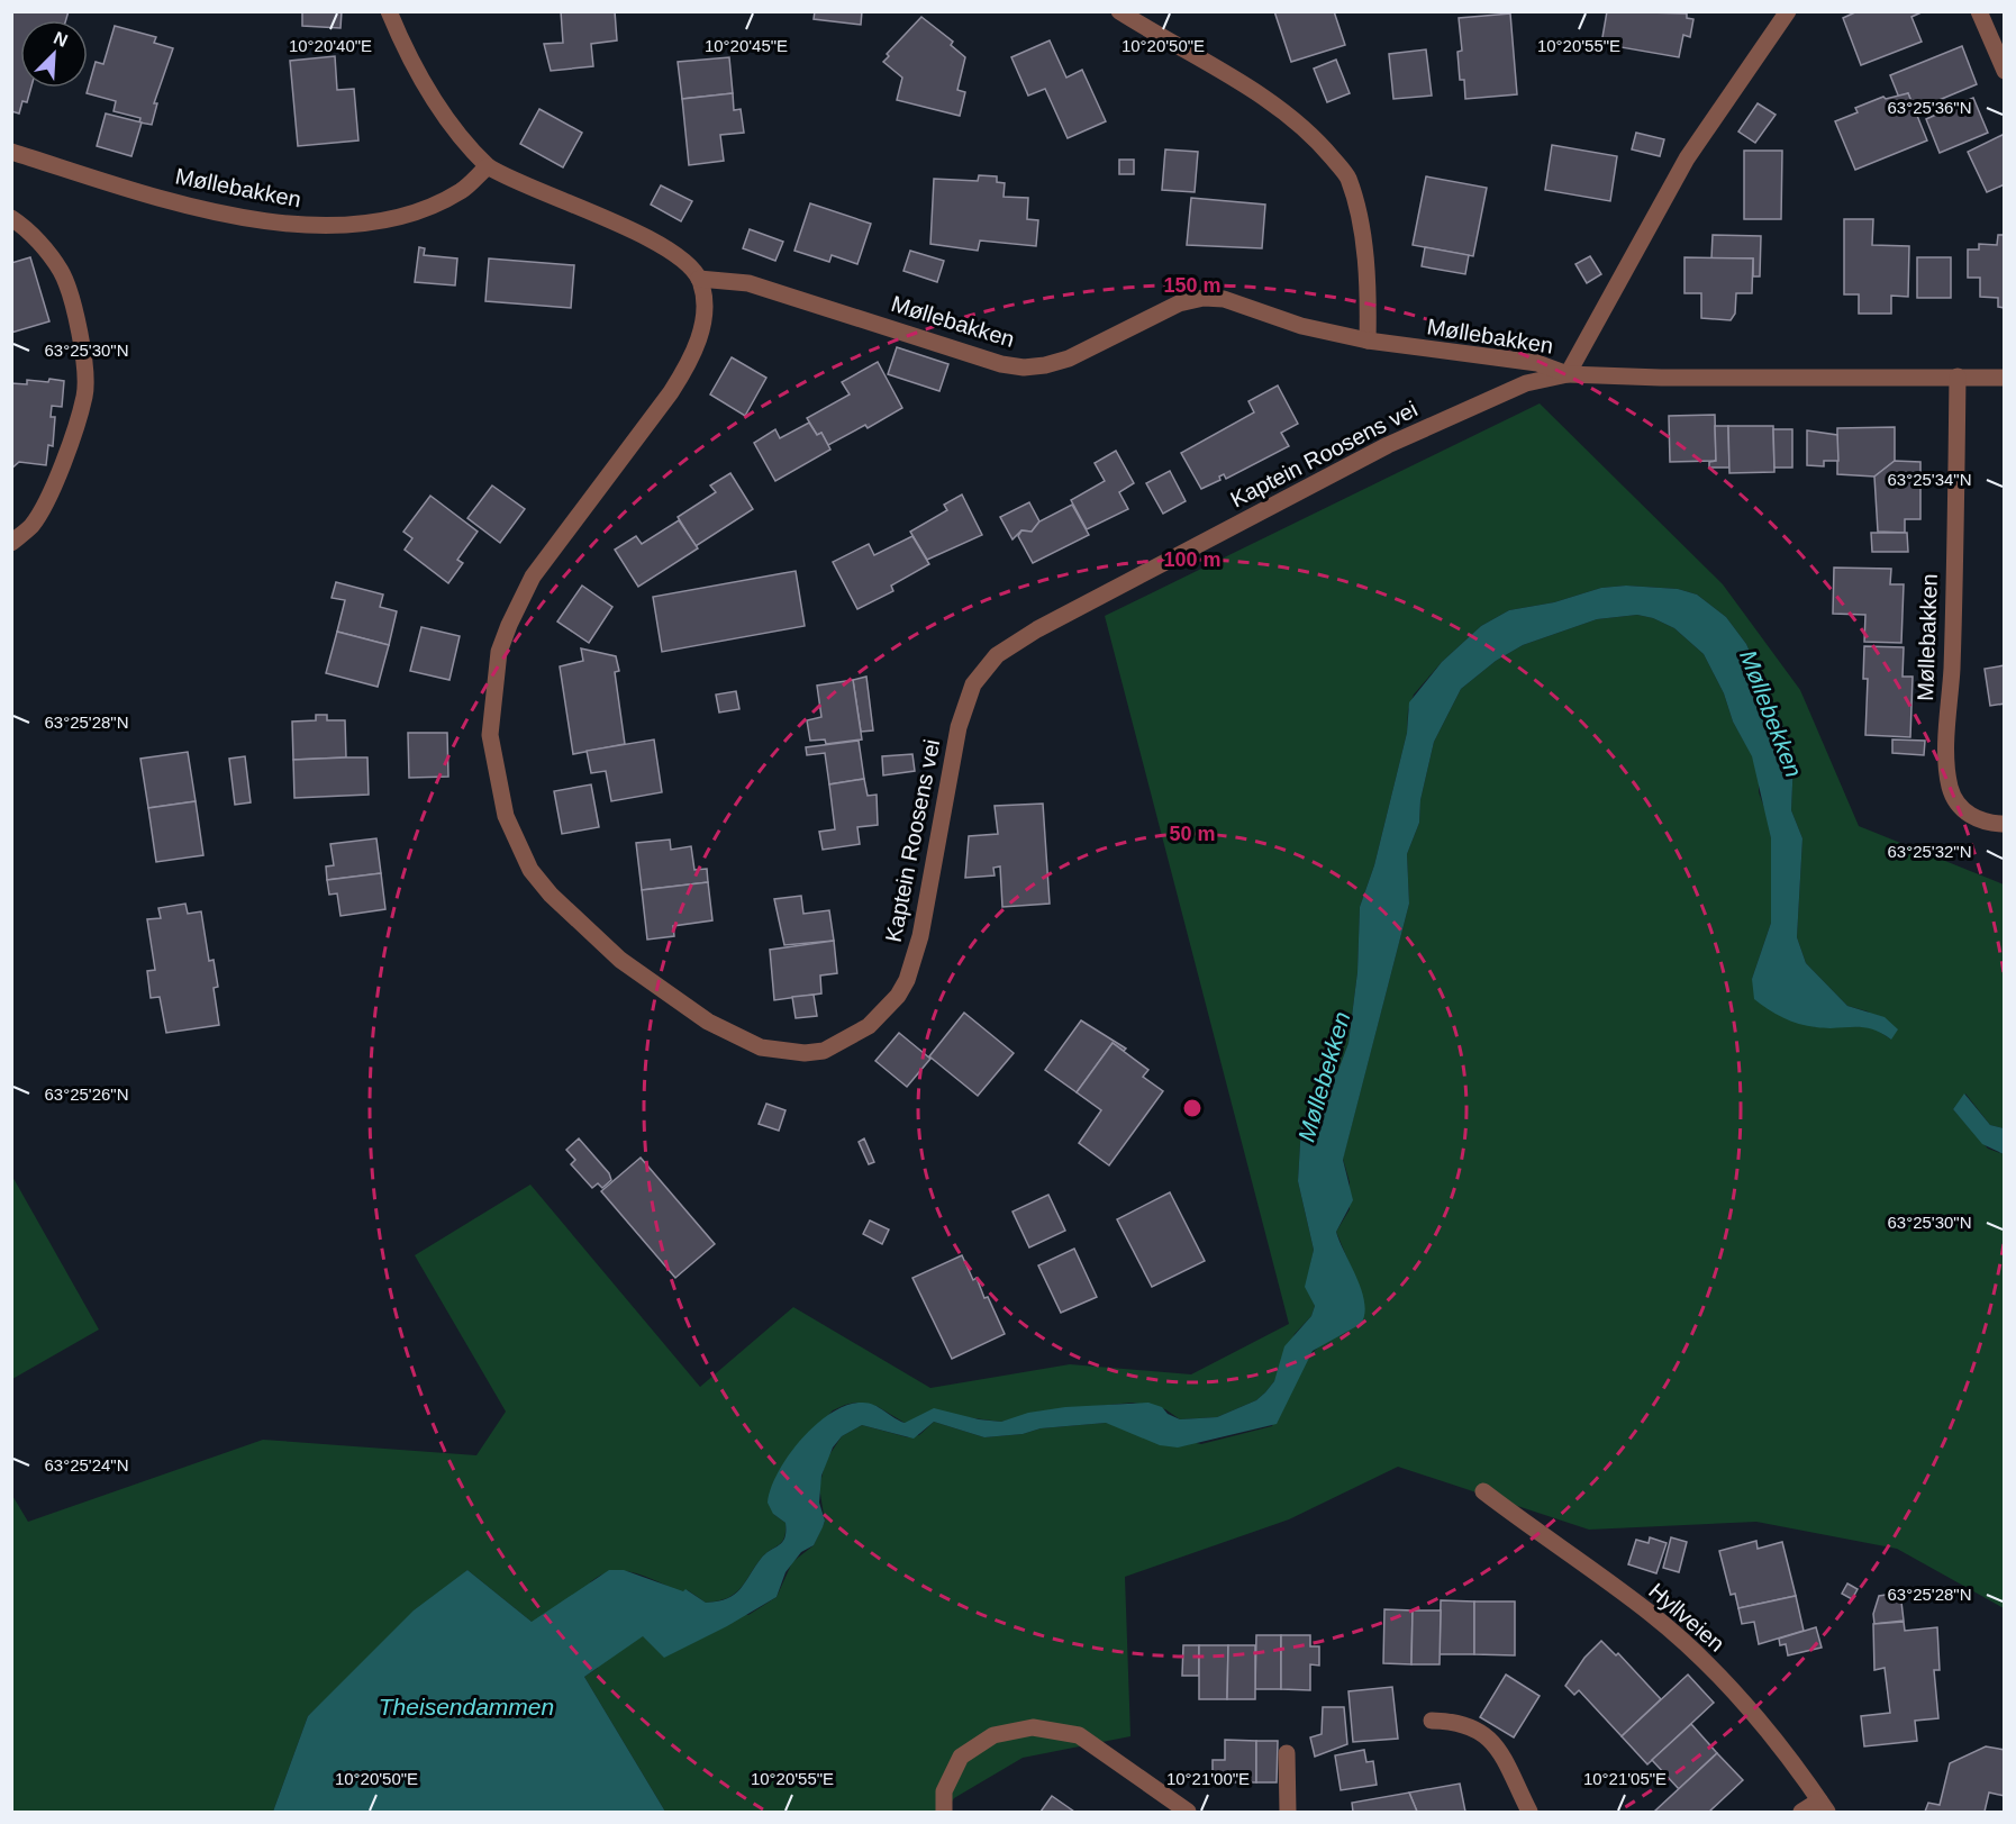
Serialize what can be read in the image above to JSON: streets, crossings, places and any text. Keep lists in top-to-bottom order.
{
  "streets": {
    "street": ["Møllebakken", "Kaptein Roosens vei", "Hyllveien"]
  },
  "crossings": [
    ["Møllebakken", "Kaptein Roosens vei"]
  ],
  "water": ["Møllebekken", "Theisendammen"],
  "north": "top right",
  "coordinates": [
    "10°20'40\"E",
    "10°20'50\"E",
    "10°20'55\"E",
    "10°20'45\"E",
    "63°25'36\"N",
    "63°25'30\"N",
    "63°25'34\"N",
    "63°25'28\"N",
    "63°25'32\"N",
    "63°25'26\"N",
    "63°25'24\"N",
    "10°21'00\"E",
    "10°21'05\"E"
  ],
  "rings": ["150 m", "100 m", "50 m"]
}
